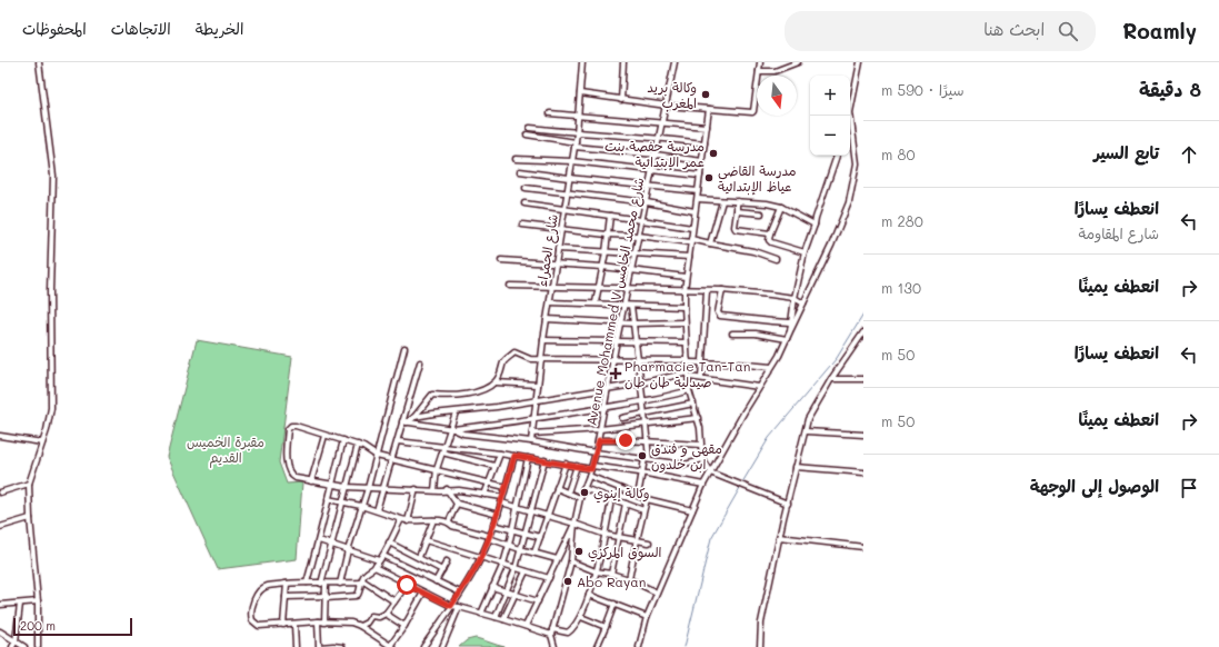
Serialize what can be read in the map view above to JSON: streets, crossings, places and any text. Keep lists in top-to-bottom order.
{
  "streets": {
    "street": ["شارع الحمراء", "Avenue Mohammed V شارع محمد الخامس"]
  },
  "parks": ["مقبرة الخميس القديم"],
  "places": {
    "other": [
      "وكالة بريد المغرب",
      "مدرسة حفصة بنت عمر الإبتدائية",
      "مدرسة القاضي عياظ الإبتدائية",
      "مقهى و فندق ابن خلدون",
      "وكالة إينوي",
      "السوق المركزي",
      "Abo Rayan"
    ],
    "health": ["Pharmacie Tan-Tan صيدلية طان طان"]
  },
  "scale_bar": "200 m",
  "north": "bottom",
  "page": {
    "header": "Roamly",
    "search": "ابحث هنا",
    "nav": ["الخريطة", "الاتجاهات", "المحفوظات"],
    "heading": ["8 دقيقة", "سيرًا · 590 m"],
    "map_buttons": ["+", "−"],
    "list": [
      ["تابع السير", "80 m"],
      ["انعطف يسارًا", "شارع المقاومة", "280 m"],
      ["انعطف يمينًا", "130 m"],
      ["انعطف يسارًا", "50 m"],
      ["انعطف يمينًا", "50 m"],
      "الوصول إلى الوجهة"
    ],
    "scale": "200 m"
  }
}
